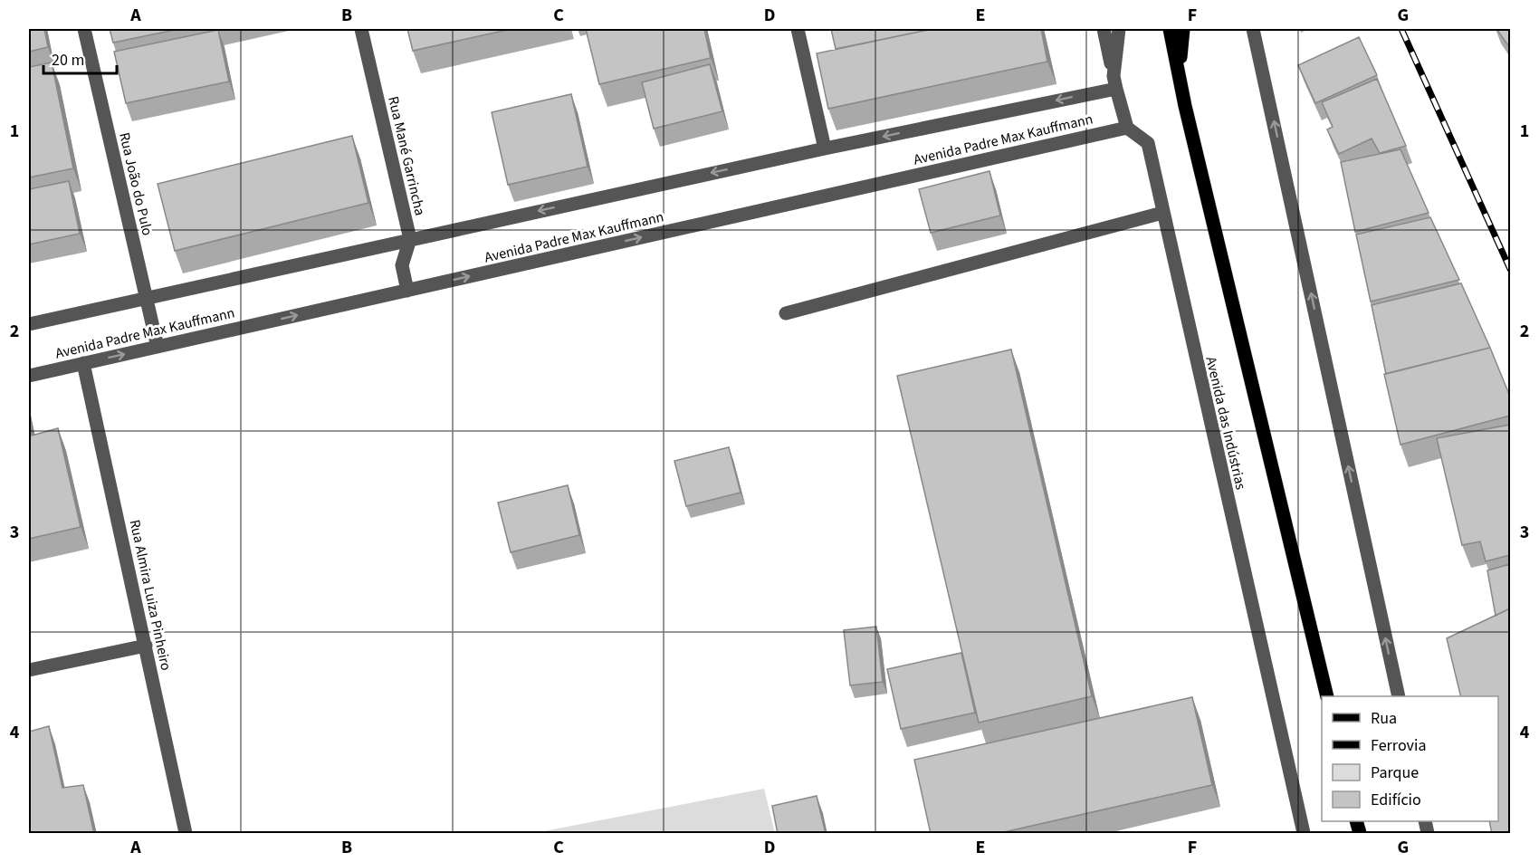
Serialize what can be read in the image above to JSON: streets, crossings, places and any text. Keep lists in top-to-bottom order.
{
  "streets": {
    "street": [
      "Avenida Padre Max Kauffmann",
      "Rua Mané Garrincha",
      "Rua João do Pulo",
      "Avenida das Indústrias",
      "Rua Almira Luiza Pinheiro"
    ]
  },
  "crossings": [
    ["Avenida Padre Max Kauffmann", "Rua Mané Garrincha"],
    ["Avenida Padre Max Kauffmann", "Rua João do Pulo"],
    ["Avenida Padre Max Kauffmann", "Avenida das Indústrias"],
    ["Avenida Padre Max Kauffmann", "Rua Almira Luiza Pinheiro"]
  ],
  "legend": [
    "Rua",
    "Ferrovia",
    "Parque",
    "Edifício"
  ],
  "scale_bar": "20 m",
  "grid": {
    "columns": [
      "A",
      "B",
      "C",
      "D",
      "E",
      "F",
      "G"
    ],
    "rows": [
      "1",
      "2",
      "3",
      "4"
    ]
  }
}
